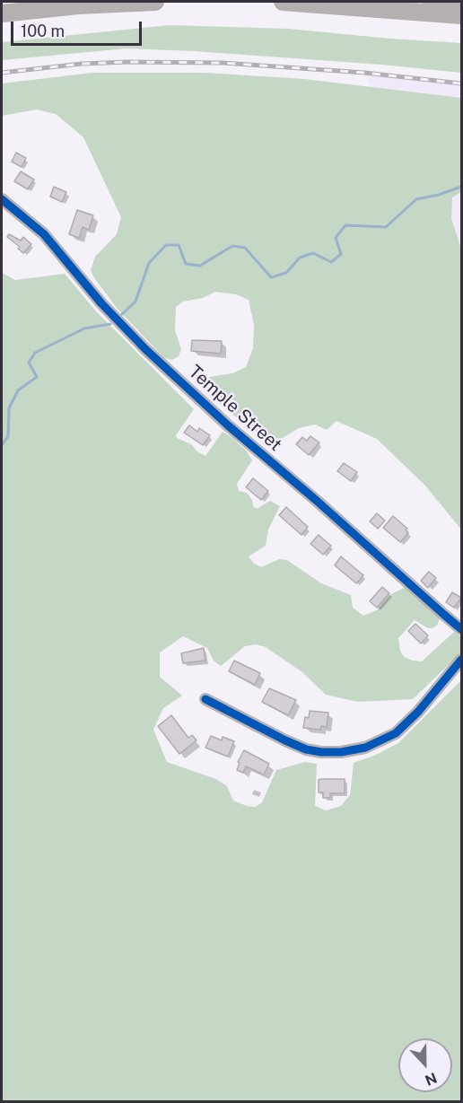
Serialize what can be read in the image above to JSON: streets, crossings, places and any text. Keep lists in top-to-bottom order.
{
  "streets": {
    "street": ["Temple Street"]
  },
  "scale_bar": "100 m",
  "north": "bottom"
}
